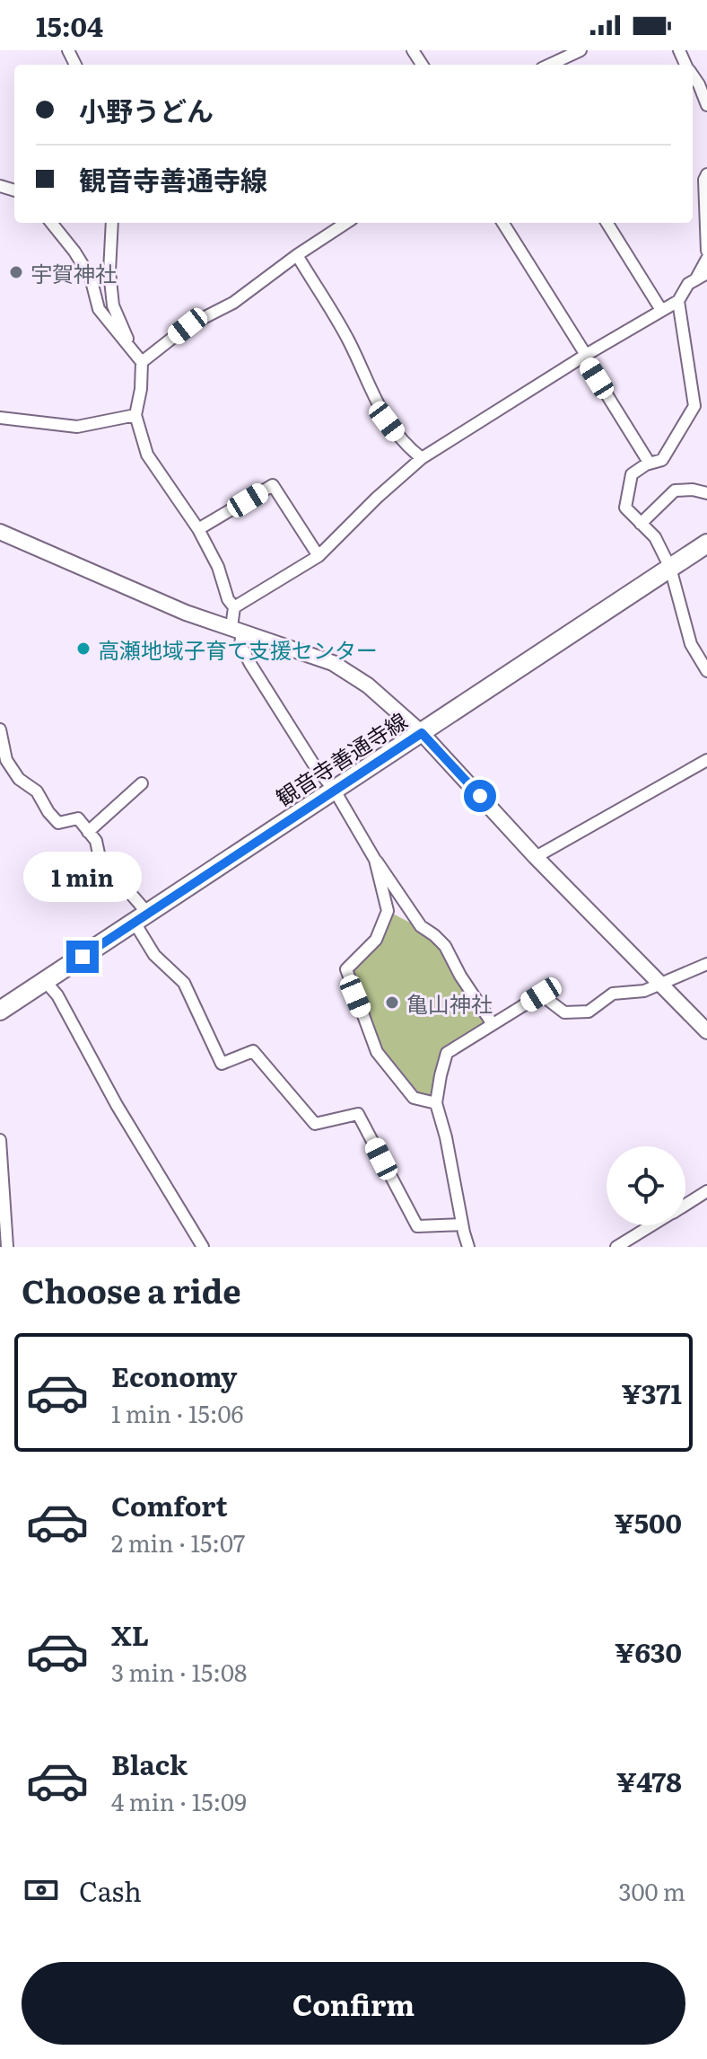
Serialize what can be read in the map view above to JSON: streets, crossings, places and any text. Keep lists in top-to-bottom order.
{
  "streets": {
    "main road": ["観音寺善通寺線"]
  },
  "places": ["宇賀神社", "高瀬地域子育て支援センター", "亀山神社"],
  "page": {
    "status": "15:04",
    "banner": ["小野うどん", "観音寺善通寺線"],
    "bubble": "1 min",
    "heading": "Choose a ride",
    "list": [
      {
        "name": "Economy",
        "note": "1 min · 15:06",
        "value": "¥371"
      },
      {
        "name": "Comfort",
        "note": "2 min · 15:07",
        "value": "¥500"
      },
      {
        "name": "XL",
        "note": "3 min · 15:08",
        "value": "¥630"
      },
      {
        "name": "Black",
        "note": "4 min · 15:09",
        "value": "¥478"
      }
    ],
    "pay": ["Cash", "300 m"],
    "buttons": "Confirm"
  }
}
